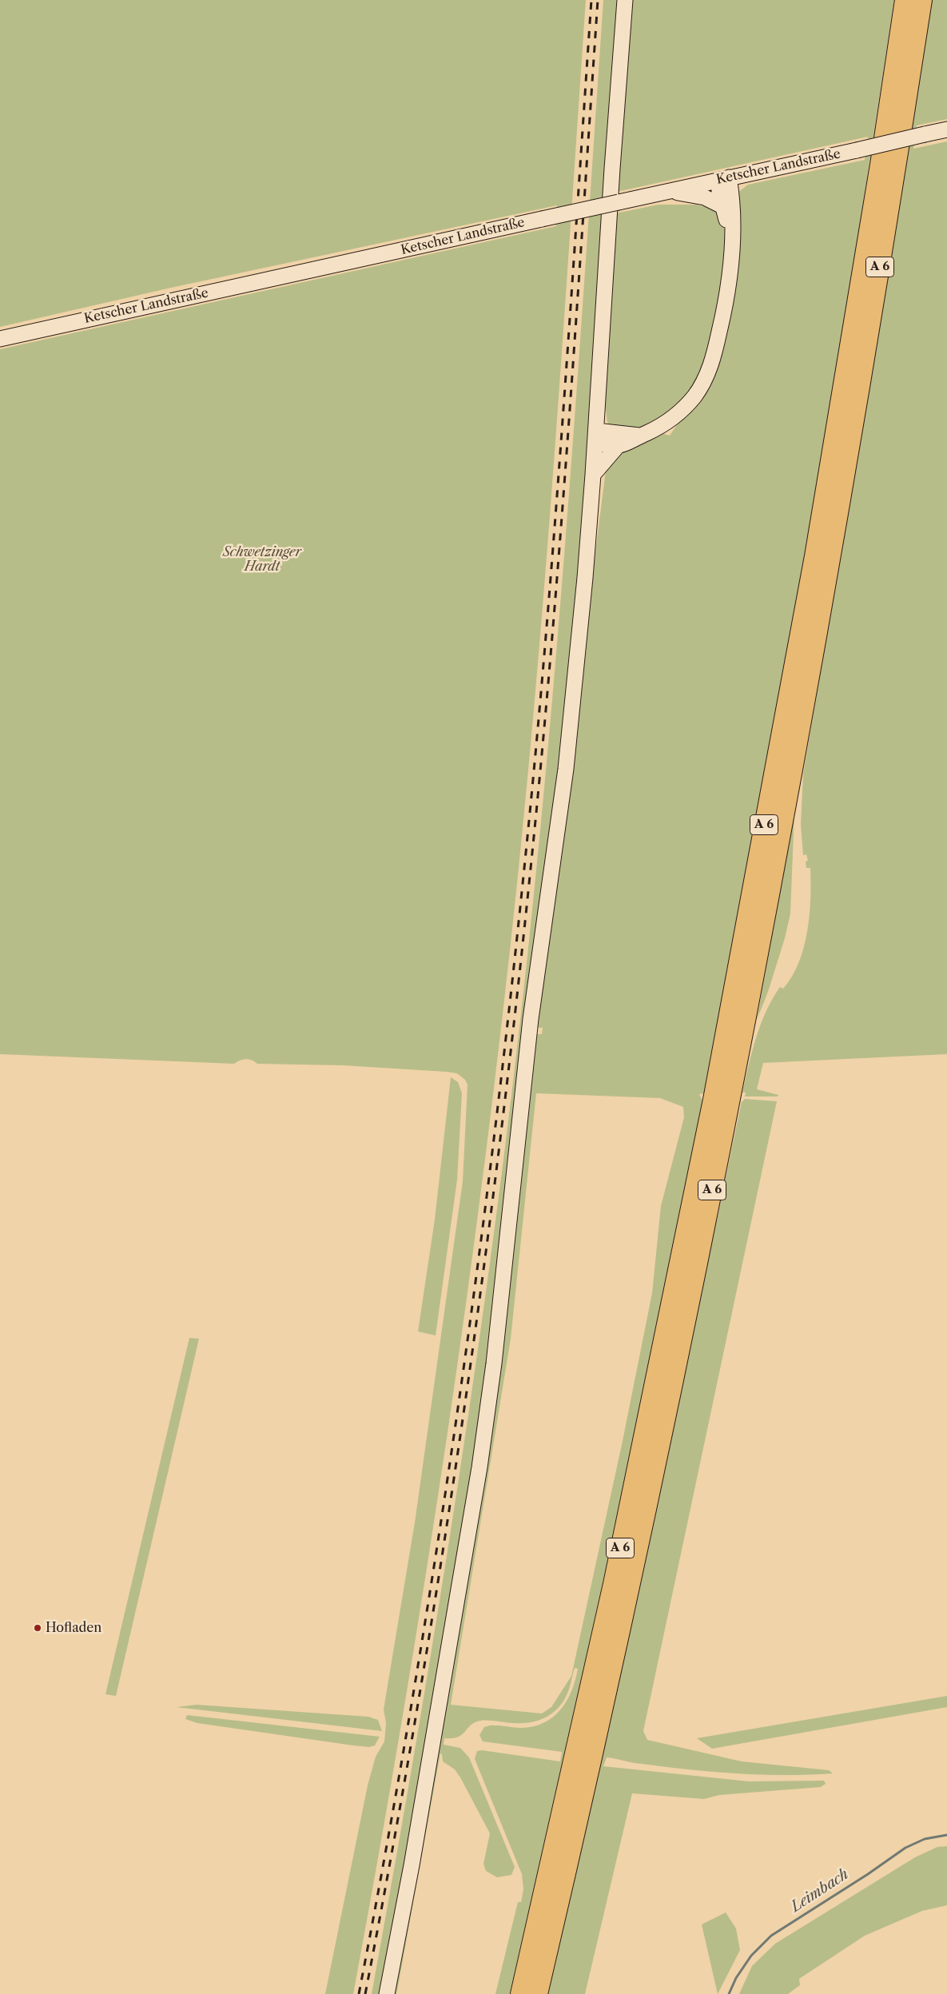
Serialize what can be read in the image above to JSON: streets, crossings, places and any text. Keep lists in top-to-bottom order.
{
  "streets": {
    "highway": ["A 6"],
    "main road": ["Ketscher Landstraße"]
  },
  "water": ["Leimbach"],
  "parks": ["Schwetzinger Hardt"],
  "places": ["Hofladen"]
}
